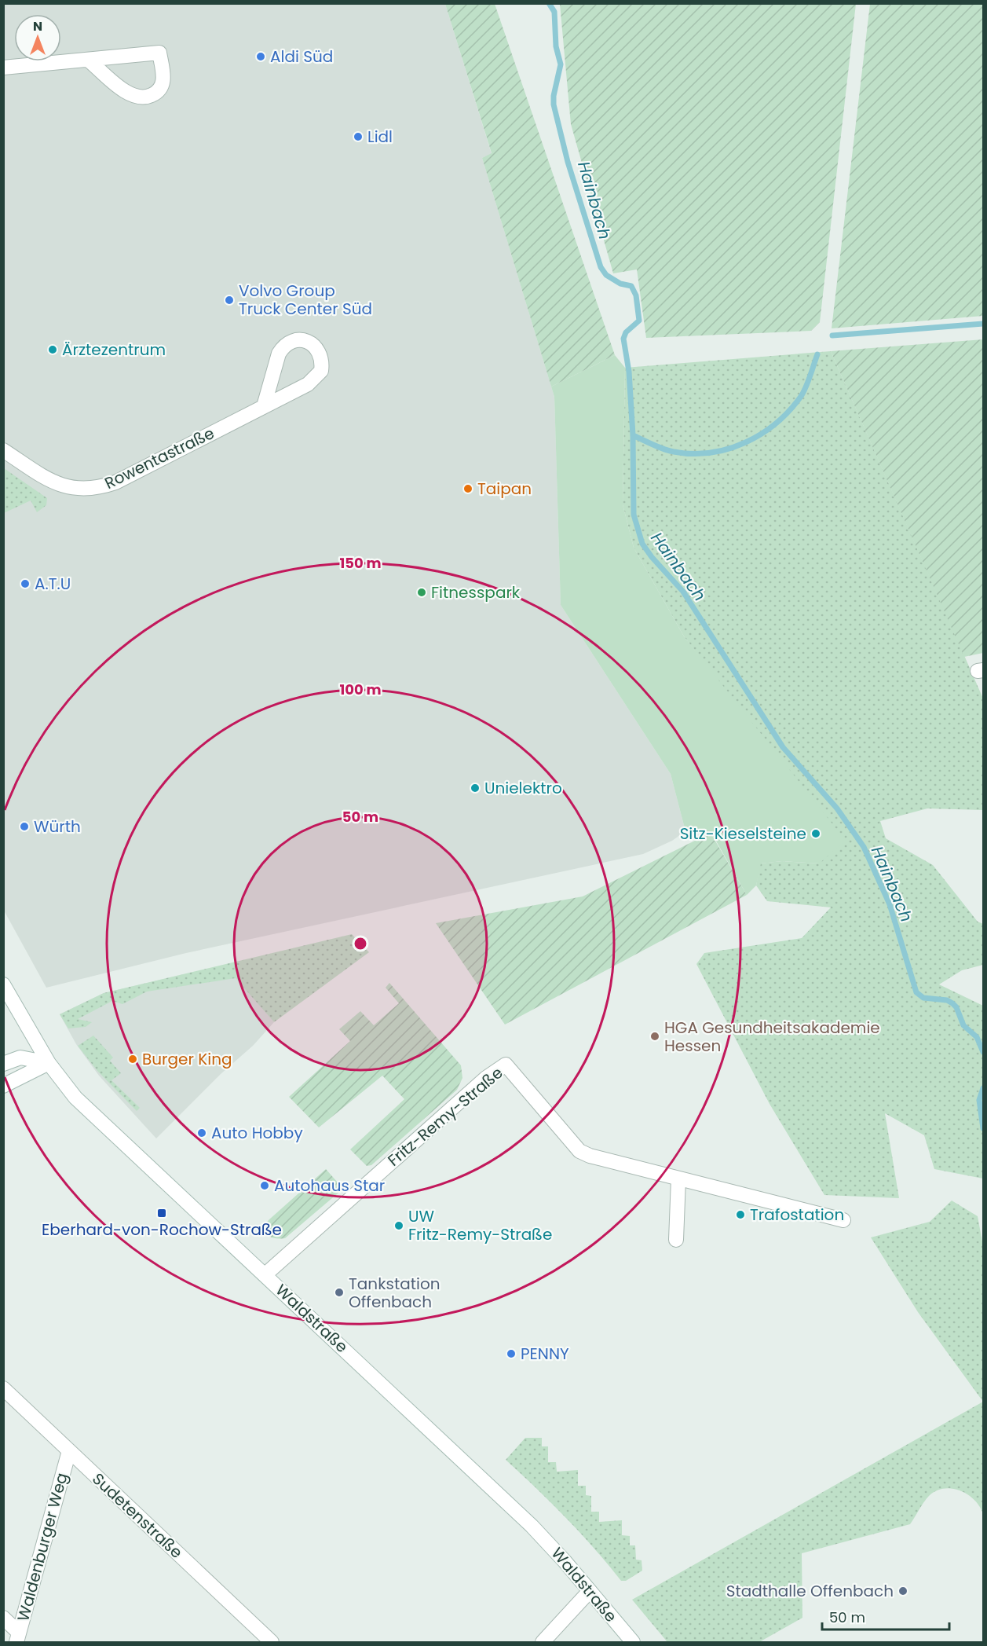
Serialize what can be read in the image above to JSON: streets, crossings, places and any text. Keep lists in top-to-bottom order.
{
  "streets": {
    "street": [
      "Rowentastraße",
      "Fritz-Remy-Straße",
      "Waldstraße",
      "Sudetenstraße",
      "Waldenburger Weg"
    ]
  },
  "crossings": [
    ["Fritz-Remy-Straße", "Waldstraße"],
    ["Sudetenstraße", "Waldenburger Weg"]
  ],
  "water": ["Hainbach"],
  "places": {
    "other": [
      "Aldi Süd",
      "Lidl",
      "Volvo Group Truck Center Süd",
      "Ärztezentrum",
      "Taipan",
      "A.T.U",
      "Fitnesspark",
      "Unielektro",
      "Würth",
      "Sitz-Kieselsteine",
      "HGA Gesundheitsakademie Hessen",
      "Burger King",
      "Auto Hobby",
      "Autohaus Star",
      "Trafostation",
      "UW Fritz-Remy-Straße",
      "Tankstation Offenbach",
      "PENNY",
      "Stadthalle Offenbach"
    ],
    "transit": ["Eberhard-von-Rochow-Straße"]
  },
  "scale_bar": "50 m",
  "north": "top",
  "rings": ["150 m", "100 m", "50 m"]
}
